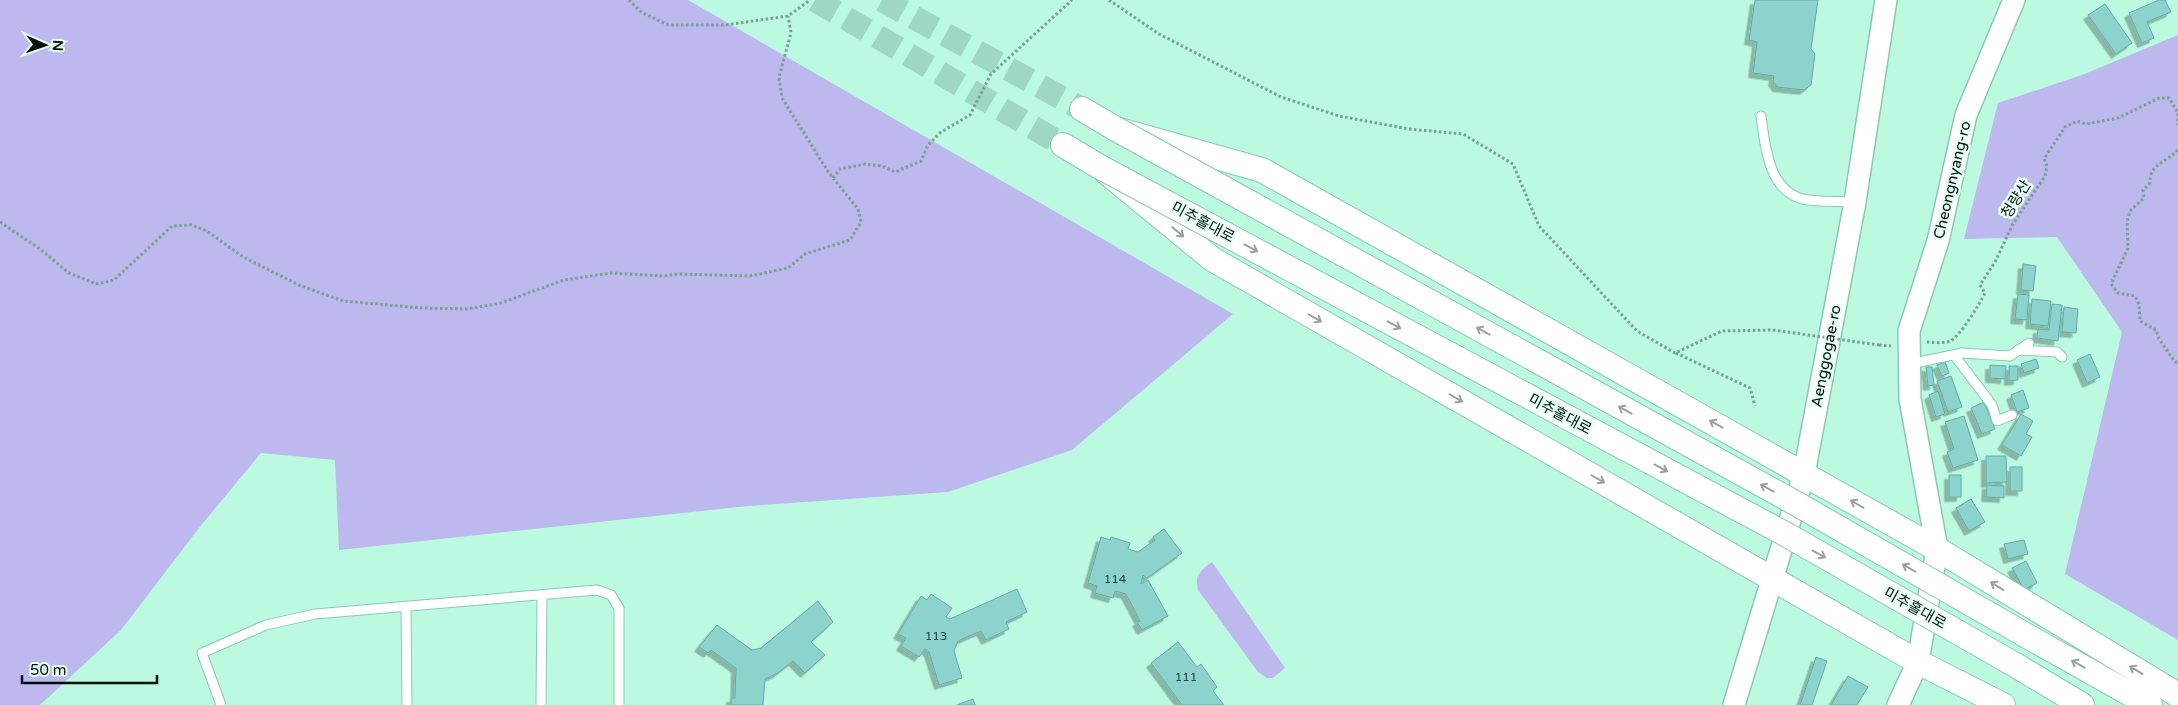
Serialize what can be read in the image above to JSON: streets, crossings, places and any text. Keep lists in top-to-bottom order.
{
  "streets": {
    "main road": ["미추홀대로"],
    "street": ["Cheongnyang-ro", "Aenggogae-ro"],
    "path": ["청량산"]
  },
  "crossings": [
    ["Cheongnyang-ro", "청량산"]
  ],
  "house_numbers": ["114", "113", "111"],
  "scale_bar": "50 m",
  "north": "right"
}
